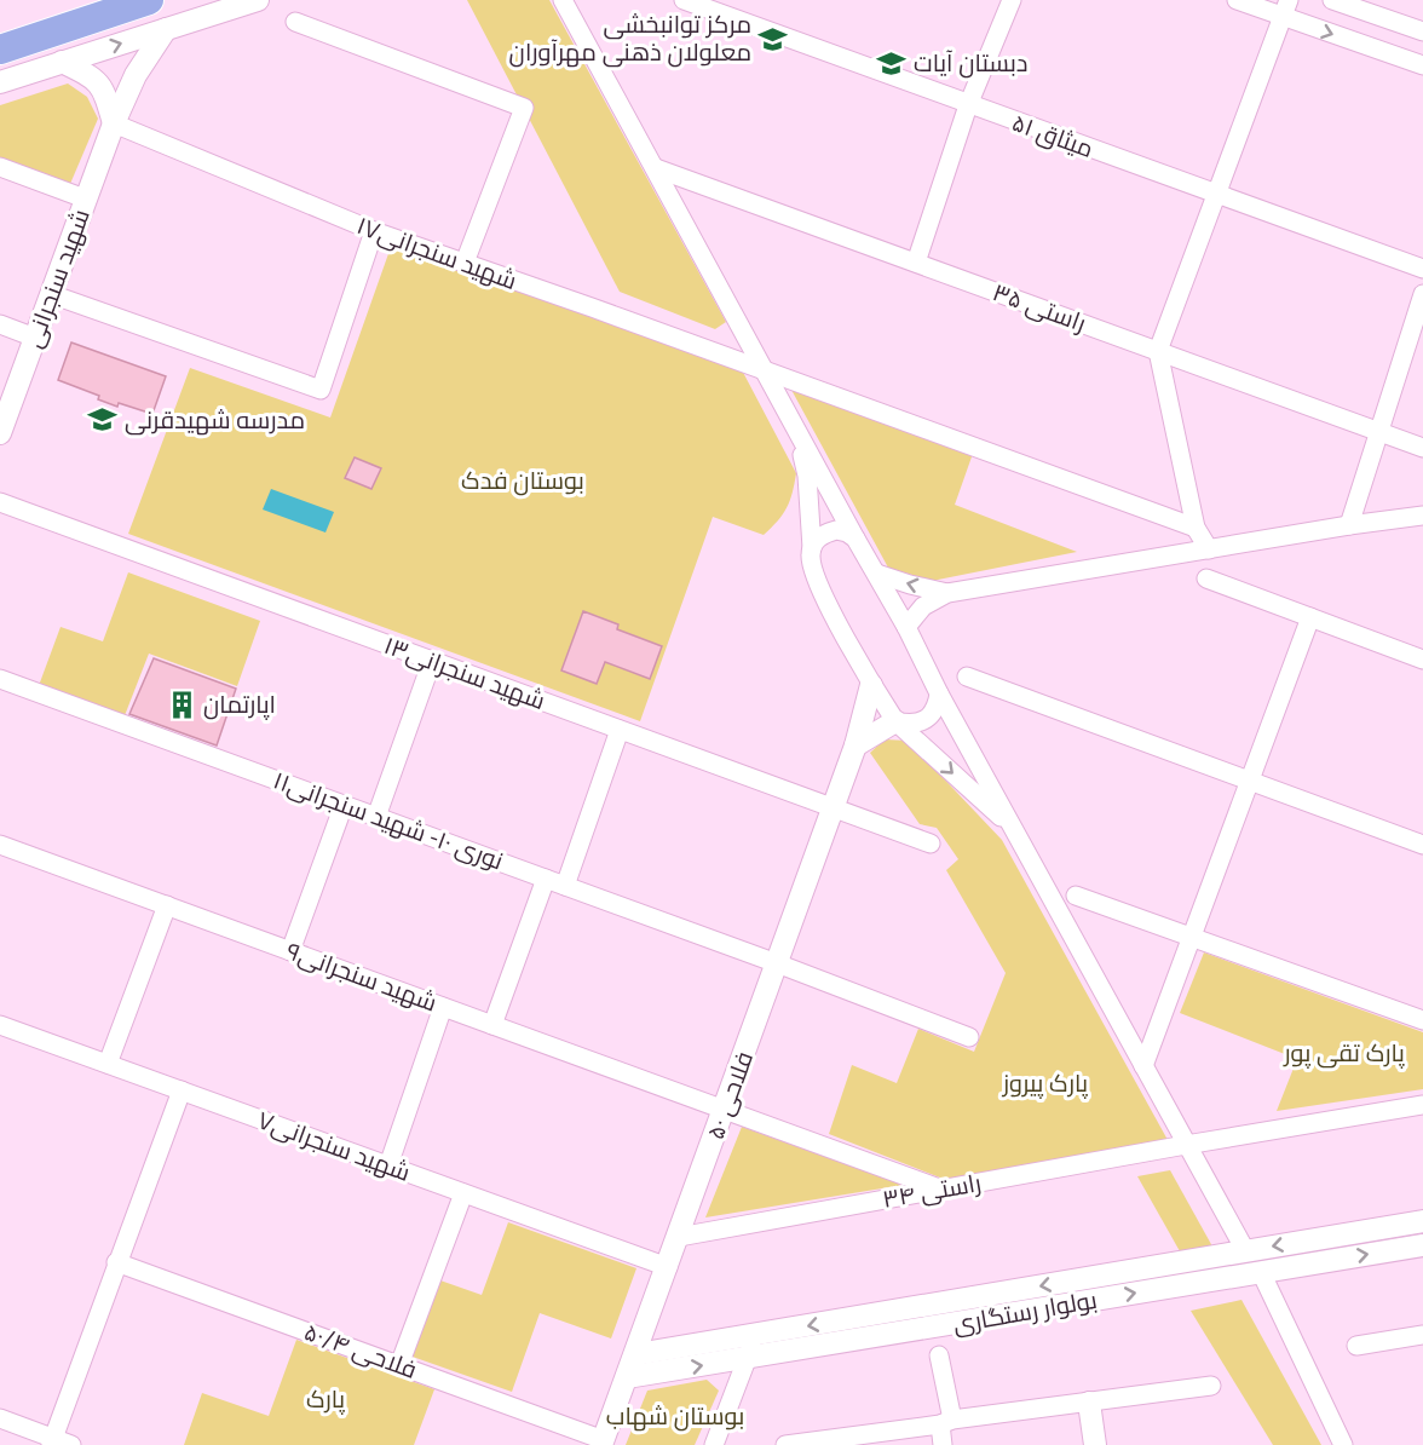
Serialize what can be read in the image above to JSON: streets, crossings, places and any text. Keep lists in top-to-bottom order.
{
  "streets": {
    "street": [
      "میثاق ۵۱",
      "شهید سنجرانی۱۷",
      "شهید سنجرانی",
      "راستی ۳۵",
      "شهید سنجرانی۱۳",
      "نوری ۱۰- شهید سنجرانی۱۱",
      "شهید سنجرانی۹",
      "فلاحی ۵۰",
      "شهید سنجرانی۷",
      "راستی ۳۴",
      "بولوار رستگاری",
      "فلاحی ۵۰/۴"
    ]
  },
  "crossings": [
    ["شهید سنجرانی۱۷", "شهید سنجرانی"],
    ["شهید سنجرانی۱۳", "فلاحی ۵۰"],
    ["نوری ۱۰- شهید سنجرانی۱۱", "فلاحی ۵۰"],
    ["شهید سنجرانی۹", "فلاحی ۵۰"],
    ["شهید سنجرانی۹", "راستی ۳۴"],
    ["فلاحی ۵۰", "شهید سنجرانی۷"],
    ["فلاحی ۵۰", "راستی ۳۴"],
    ["فلاحی ۵۰", "بولوار رستگاری"],
    ["فلاحی ۵۰", "فلاحی ۵۰/۴"]
  ],
  "parks": [
    "بوستان فدک",
    "پارک تقی پور",
    "پارک پیروز",
    "پارک",
    "بوستان شهاب"
  ],
  "places": {
    "school or university": ["مرکز توانبخشی معلولان ذهنی مهرآوران", "دبستان آیات", "مدرسه شهیدقرنی"],
    "building": ["اپارتمان"]
  }
}
